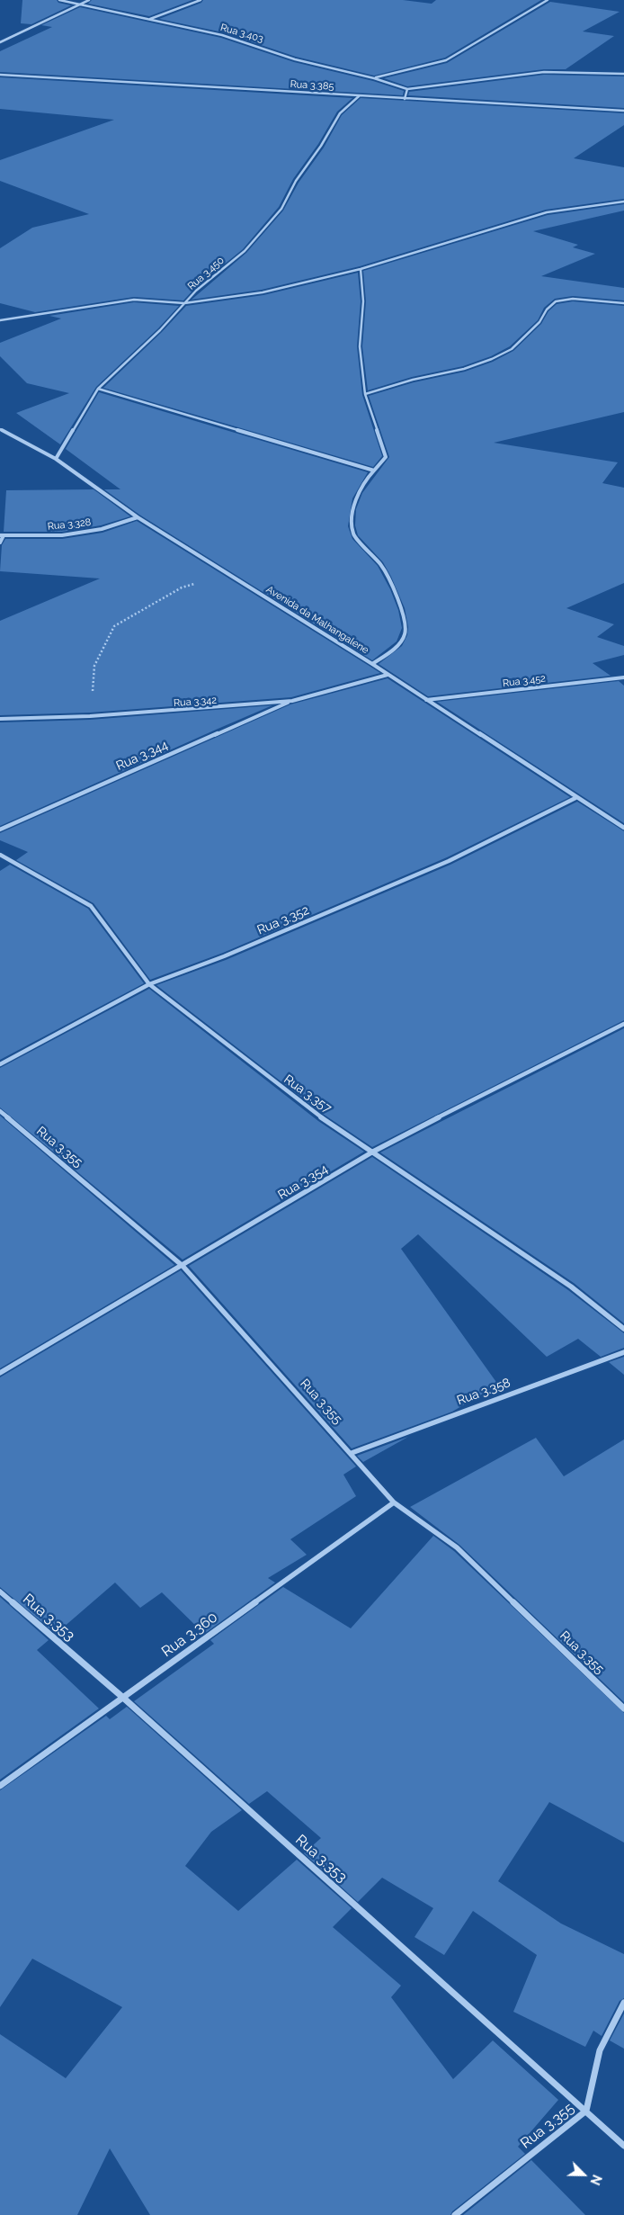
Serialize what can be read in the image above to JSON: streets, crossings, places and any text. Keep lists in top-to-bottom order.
{
  "streets": {
    "street": [
      "Rua 3.403",
      "Rua 3.385",
      "Rua 3.450",
      "Rua 3.328",
      "Avenida da Malhangalene",
      "Rua 3.452",
      "Rua 3.342",
      "Rua 3.344",
      "Rua 3.352",
      "Rua 3.357",
      "Rua 3.355",
      "Rua 3.354",
      "Rua 3.358",
      "Rua 3.353",
      "Rua 3.360"
    ]
  },
  "crossings": [
    ["Rua 3.385", "Rua 3.450"],
    ["Rua 3.450", "Avenida da Malhangalene"],
    ["Rua 3.328", "Avenida da Malhangalene"],
    ["Avenida da Malhangalene", "Rua 3.452"],
    ["Avenida da Malhangalene", "Rua 3.342"],
    ["Avenida da Malhangalene", "Rua 3.352"],
    ["Rua 3.342", "Rua 3.344"],
    ["Rua 3.352", "Rua 3.357"],
    ["Rua 3.357", "Rua 3.354"],
    ["Rua 3.355", "Rua 3.354"],
    ["Rua 3.355", "Rua 3.358"],
    ["Rua 3.355", "Rua 3.353"],
    ["Rua 3.355", "Rua 3.360"],
    ["Rua 3.353", "Rua 3.360"]
  ],
  "north": "bottom right"
}
